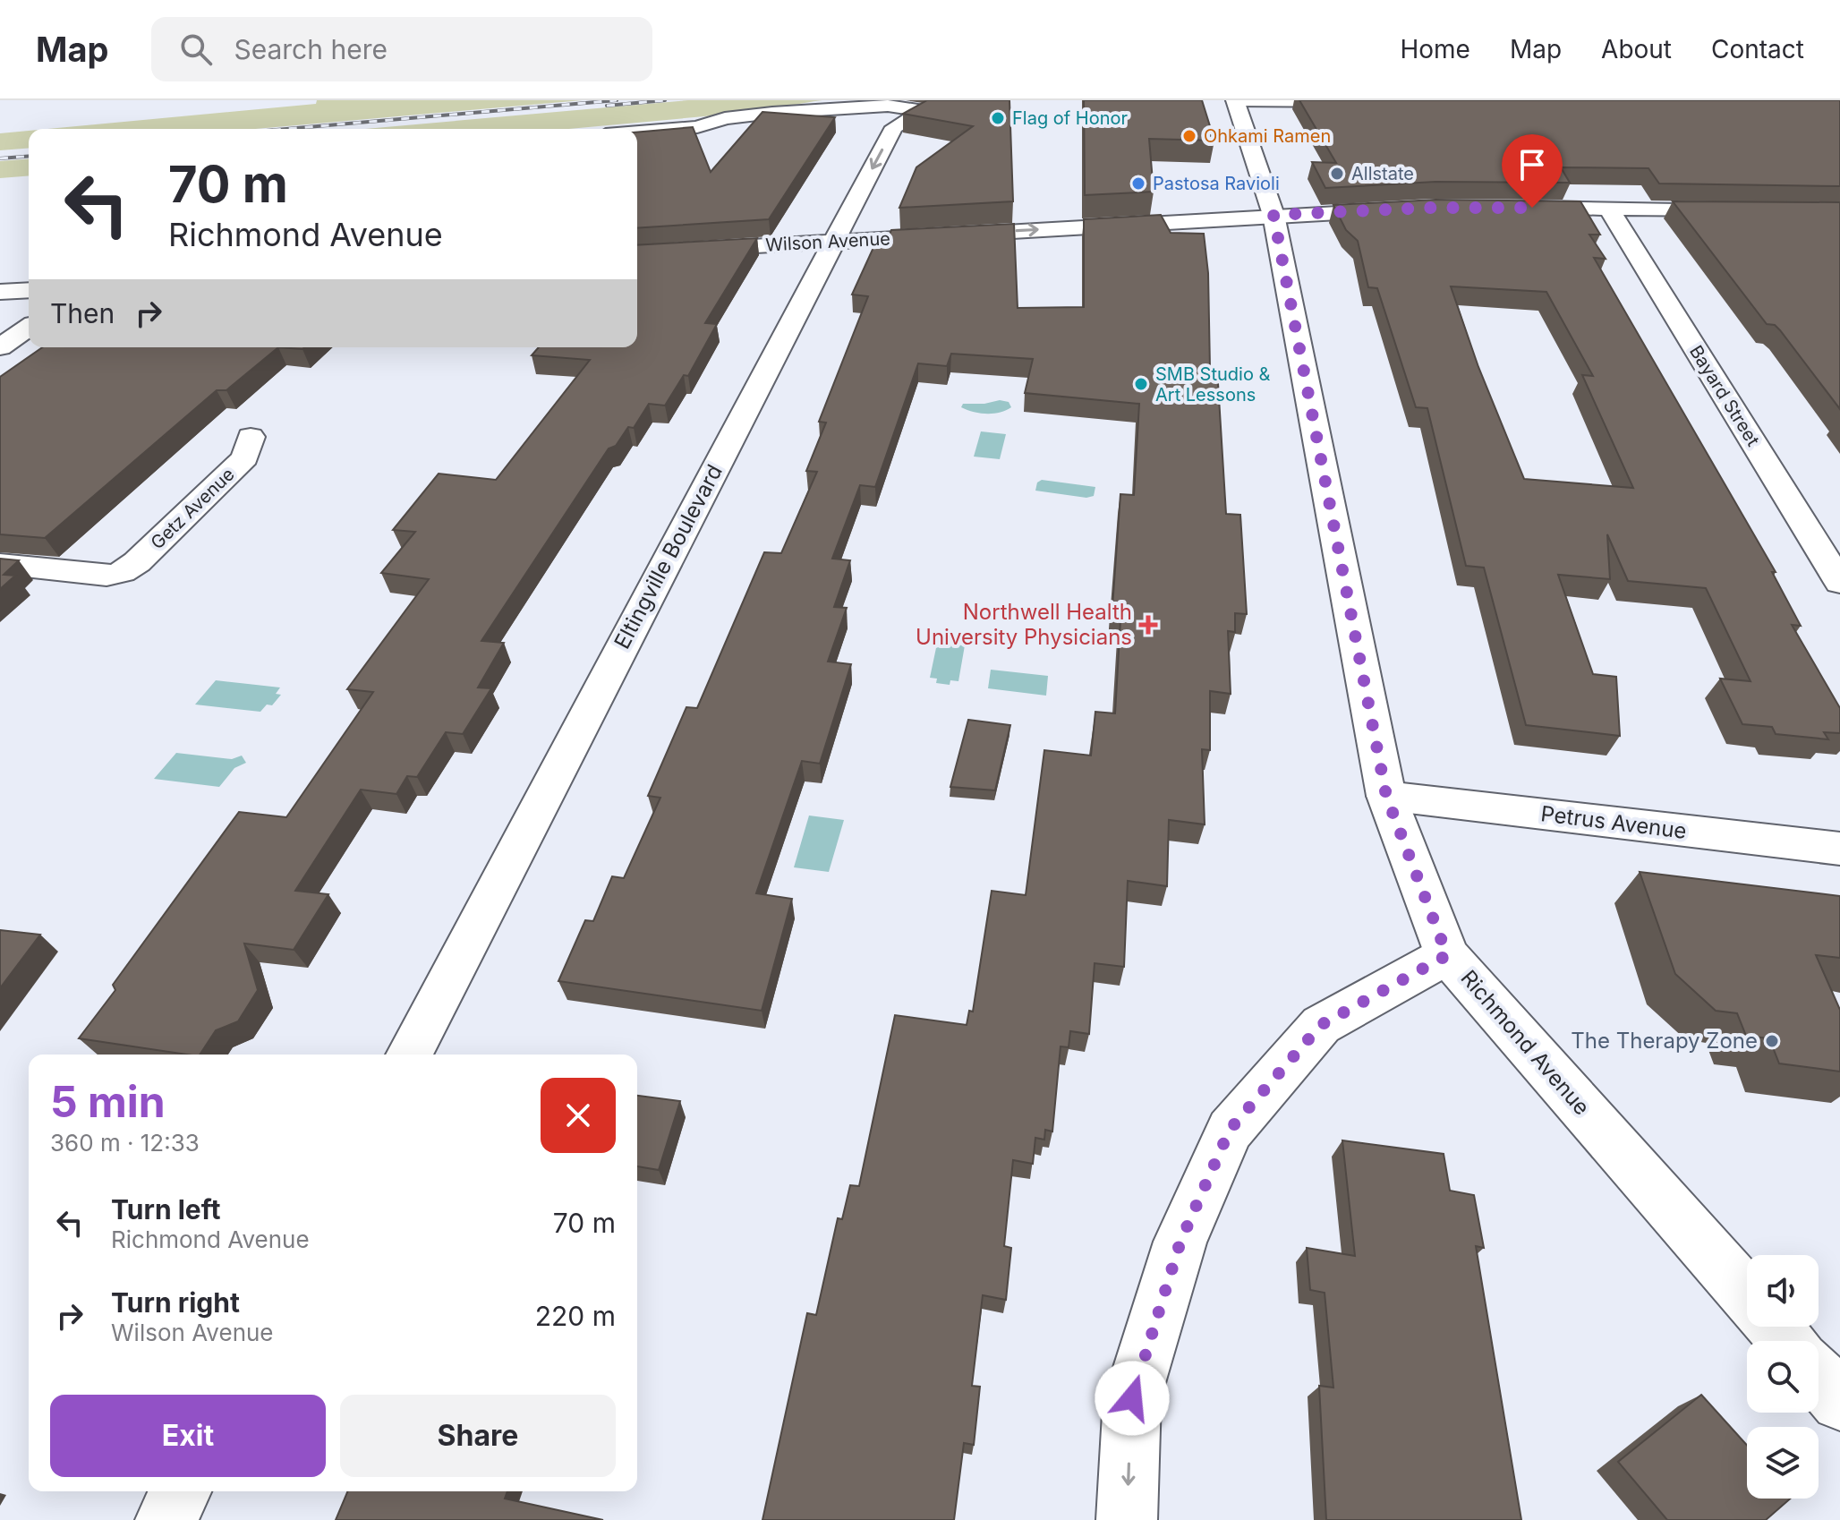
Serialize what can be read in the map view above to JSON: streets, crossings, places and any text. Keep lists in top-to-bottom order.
{
  "streets": {
    "street": [
      "Wilson Avenue",
      "Bayard Street",
      "Getz Avenue",
      "Eltingville Boulevard",
      "Petrus Avenue",
      "Richmond Avenue"
    ]
  },
  "crossings": [
    ["Wilson Avenue", "Eltingville Boulevard"],
    ["Wilson Avenue", "Richmond Avenue"],
    ["Petrus Avenue", "Richmond Avenue"]
  ],
  "one_way": ["Wilson Avenue"],
  "places": {
    "other": [
      "Flag of Honor",
      "Ohkami Ramen",
      "Allstate",
      "Pastosa Ravioli",
      "SMB Studio & Art Lessons",
      "The Therapy Zone"
    ],
    "health": ["Northwell Health University Physicians"]
  },
  "page": {
    "header": "Map",
    "search": "Search here",
    "nav": [
      "Home",
      "Map",
      "About",
      "Contact"
    ],
    "turn": ["70 m", "Richmond Avenue"],
    "then": "Then",
    "heading": ["5 min", "360 m · 12:33"],
    "list": [
      {
        "name": "Turn left",
        "note": "Richmond Avenue",
        "value": "70 m"
      },
      {
        "name": "Turn right",
        "note": "Wilson Avenue",
        "value": "220 m"
      }
    ],
    "buttons": ["Exit", "Share"]
  }
}
